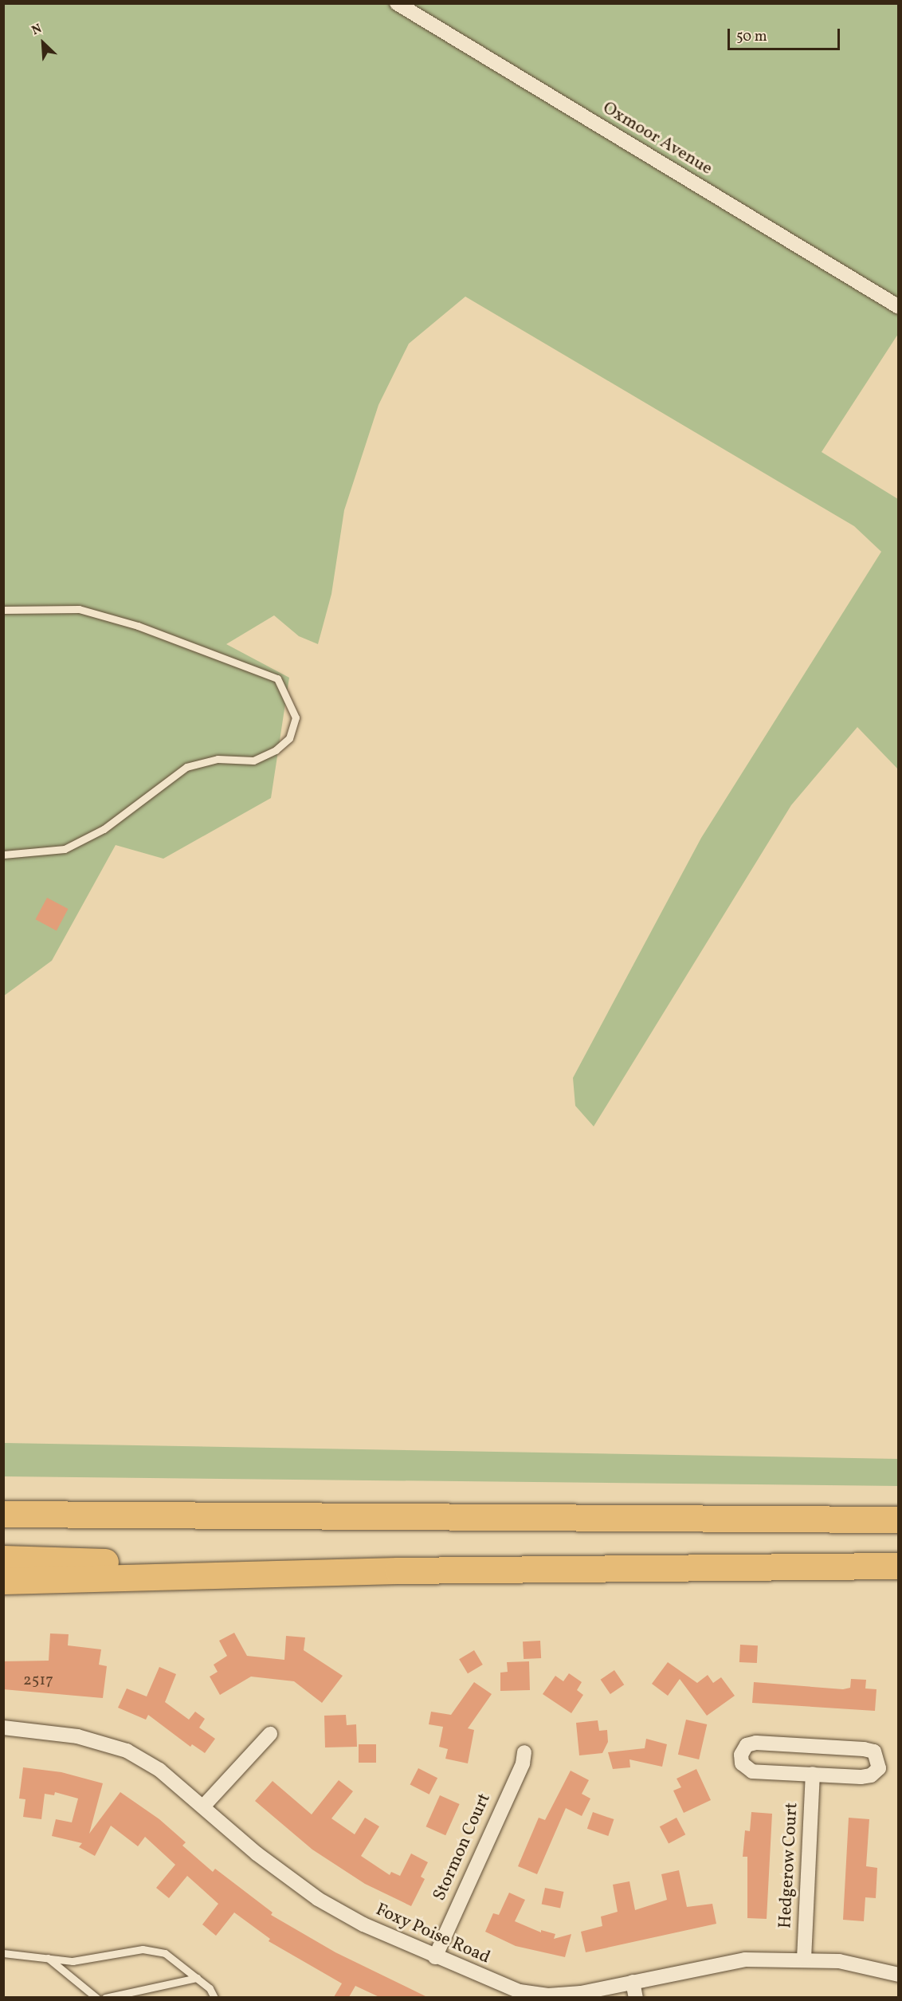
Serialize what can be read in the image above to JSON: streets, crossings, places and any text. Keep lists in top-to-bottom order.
{
  "streets": {
    "street": [
      "Oxmoor Avenue",
      "Stormon Court",
      "Hedgerow Court",
      "Foxy Poise Road"
    ]
  },
  "crossings": [
    ["Stormon Court", "Foxy Poise Road"],
    ["Hedgerow Court", "Foxy Poise Road"]
  ],
  "house_numbers": ["2517"],
  "scale_bar": "50 m",
  "north": "top left"
}
